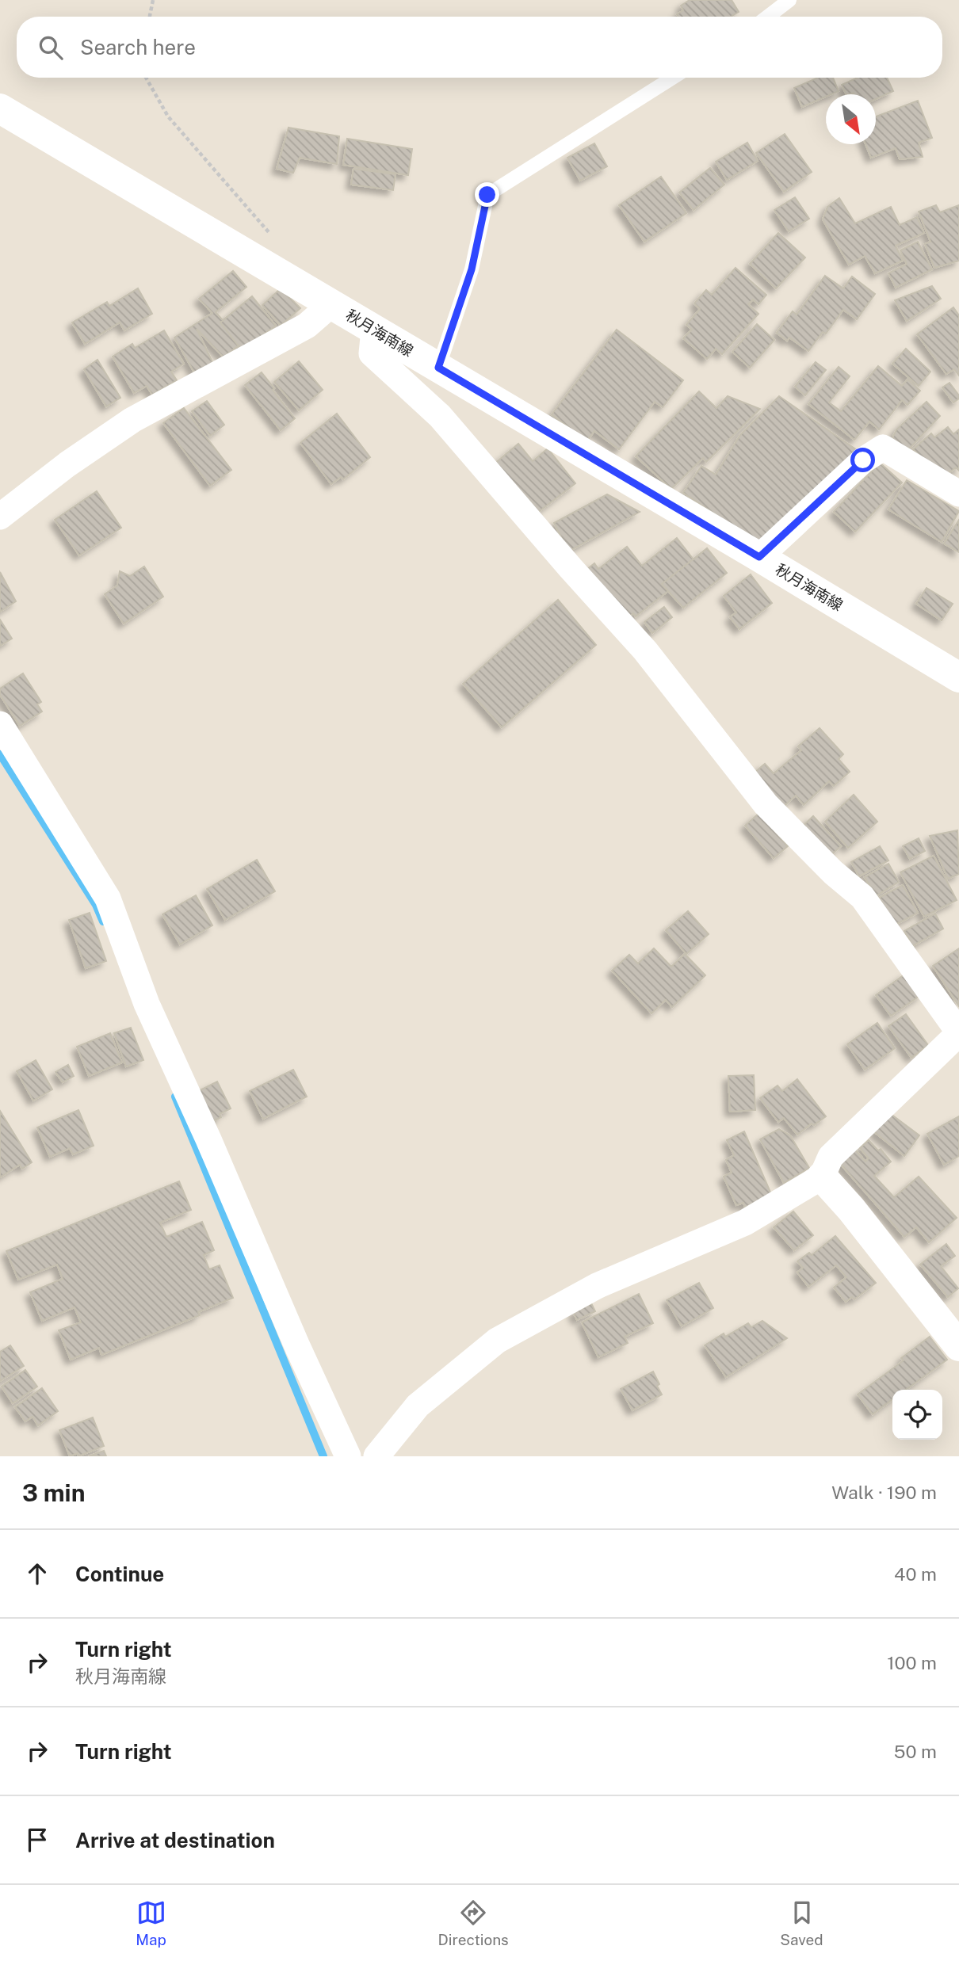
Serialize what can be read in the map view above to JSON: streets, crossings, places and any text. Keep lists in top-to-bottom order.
{
  "streets": {
    "main road": ["秋月海南線"]
  },
  "north": "bottom right",
  "page": {
    "search": "Search here",
    "heading": ["3 min", "Walk · 190 m"],
    "list": [
      ["Continue", "40 m"],
      ["Turn right", "秋月海南線", "100 m"],
      ["Turn right", "50 m"],
      "Arrive at destination"
    ],
    "nav": ["Map", "Directions", "Saved"]
  }
}
